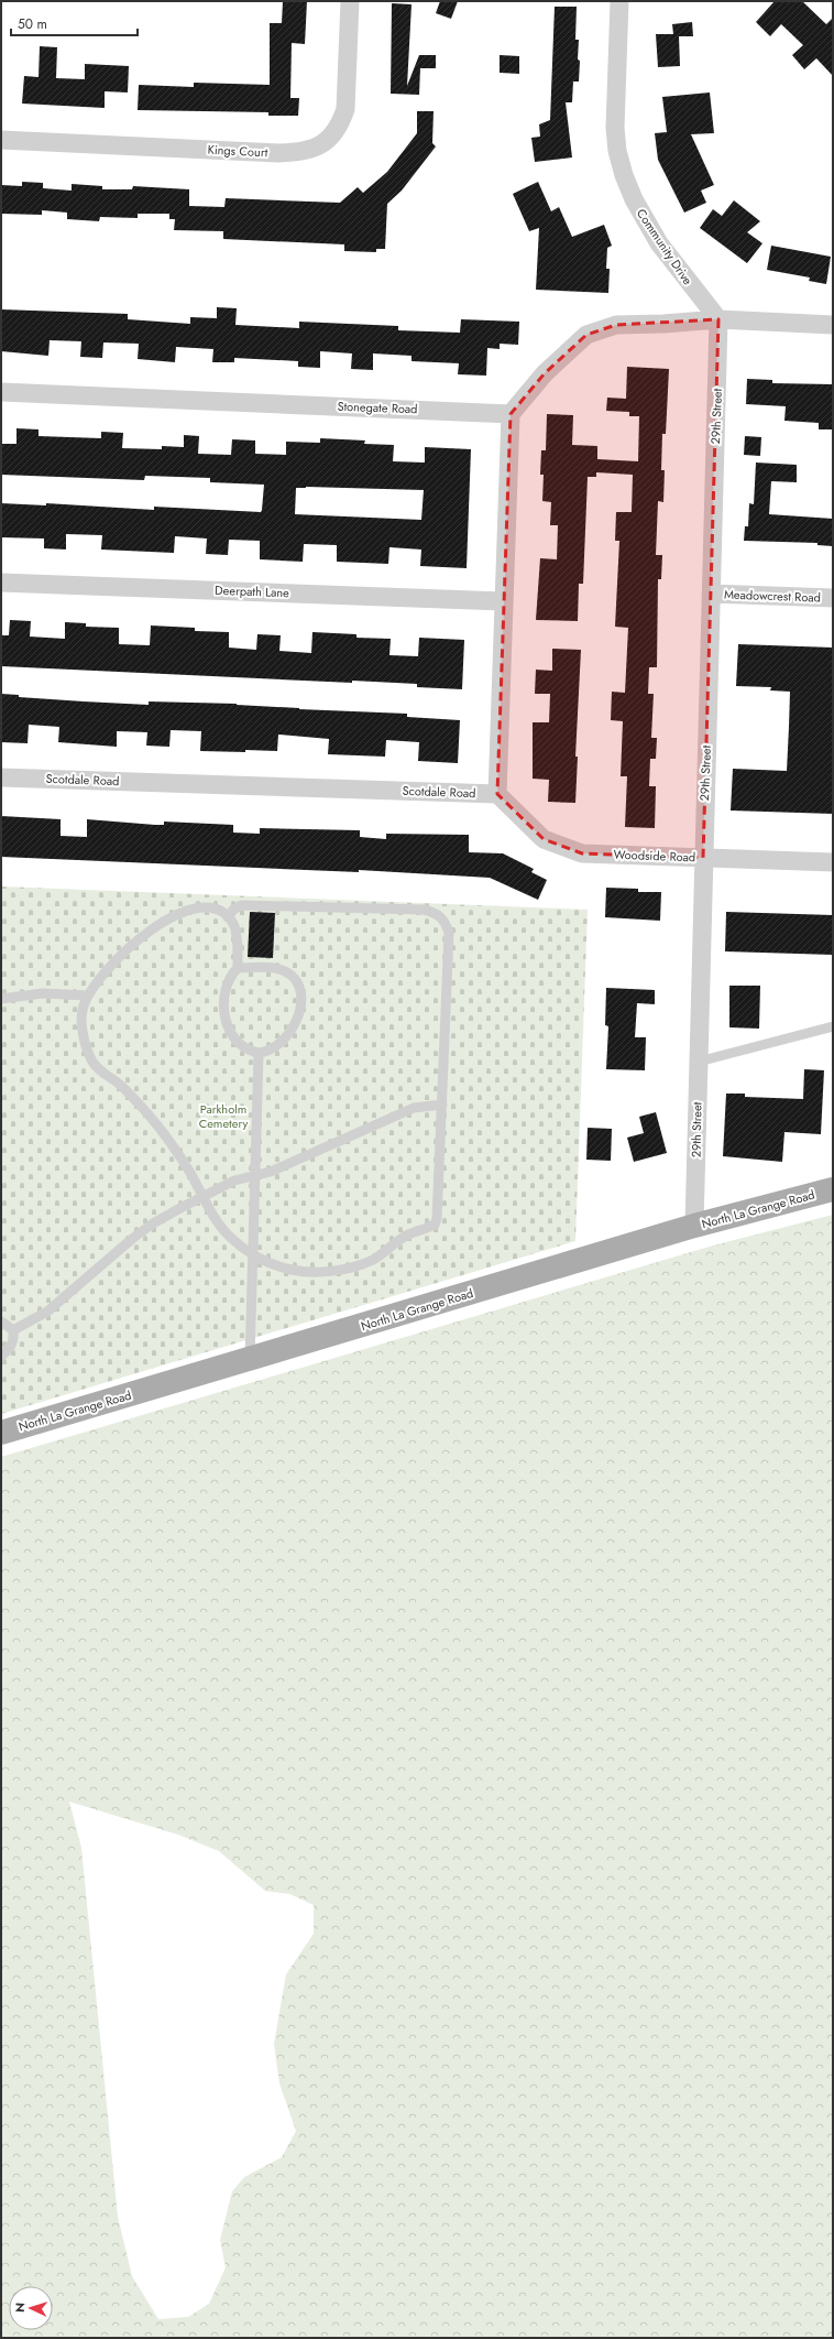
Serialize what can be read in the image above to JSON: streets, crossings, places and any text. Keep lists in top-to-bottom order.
{
  "streets": {
    "main road": ["North La Grange Road"],
    "street": [
      "Kings Court",
      "Community Drive",
      "Stonegate Road",
      "29th Street",
      "Deerpath Lane",
      "Meadowcrest Road",
      "Scotdale Road",
      "Woodside Road"
    ]
  },
  "crossings": [
    ["Community Drive", "29th Street"],
    ["29th Street", "Meadowcrest Road"],
    ["29th Street", "Woodside Road"],
    ["29th Street", "North La Grange Road"],
    ["Scotdale Road", "Woodside Road"]
  ],
  "parks": ["Parkholm Cemetery"],
  "scale_bar": "50 m",
  "north": "left"
}
